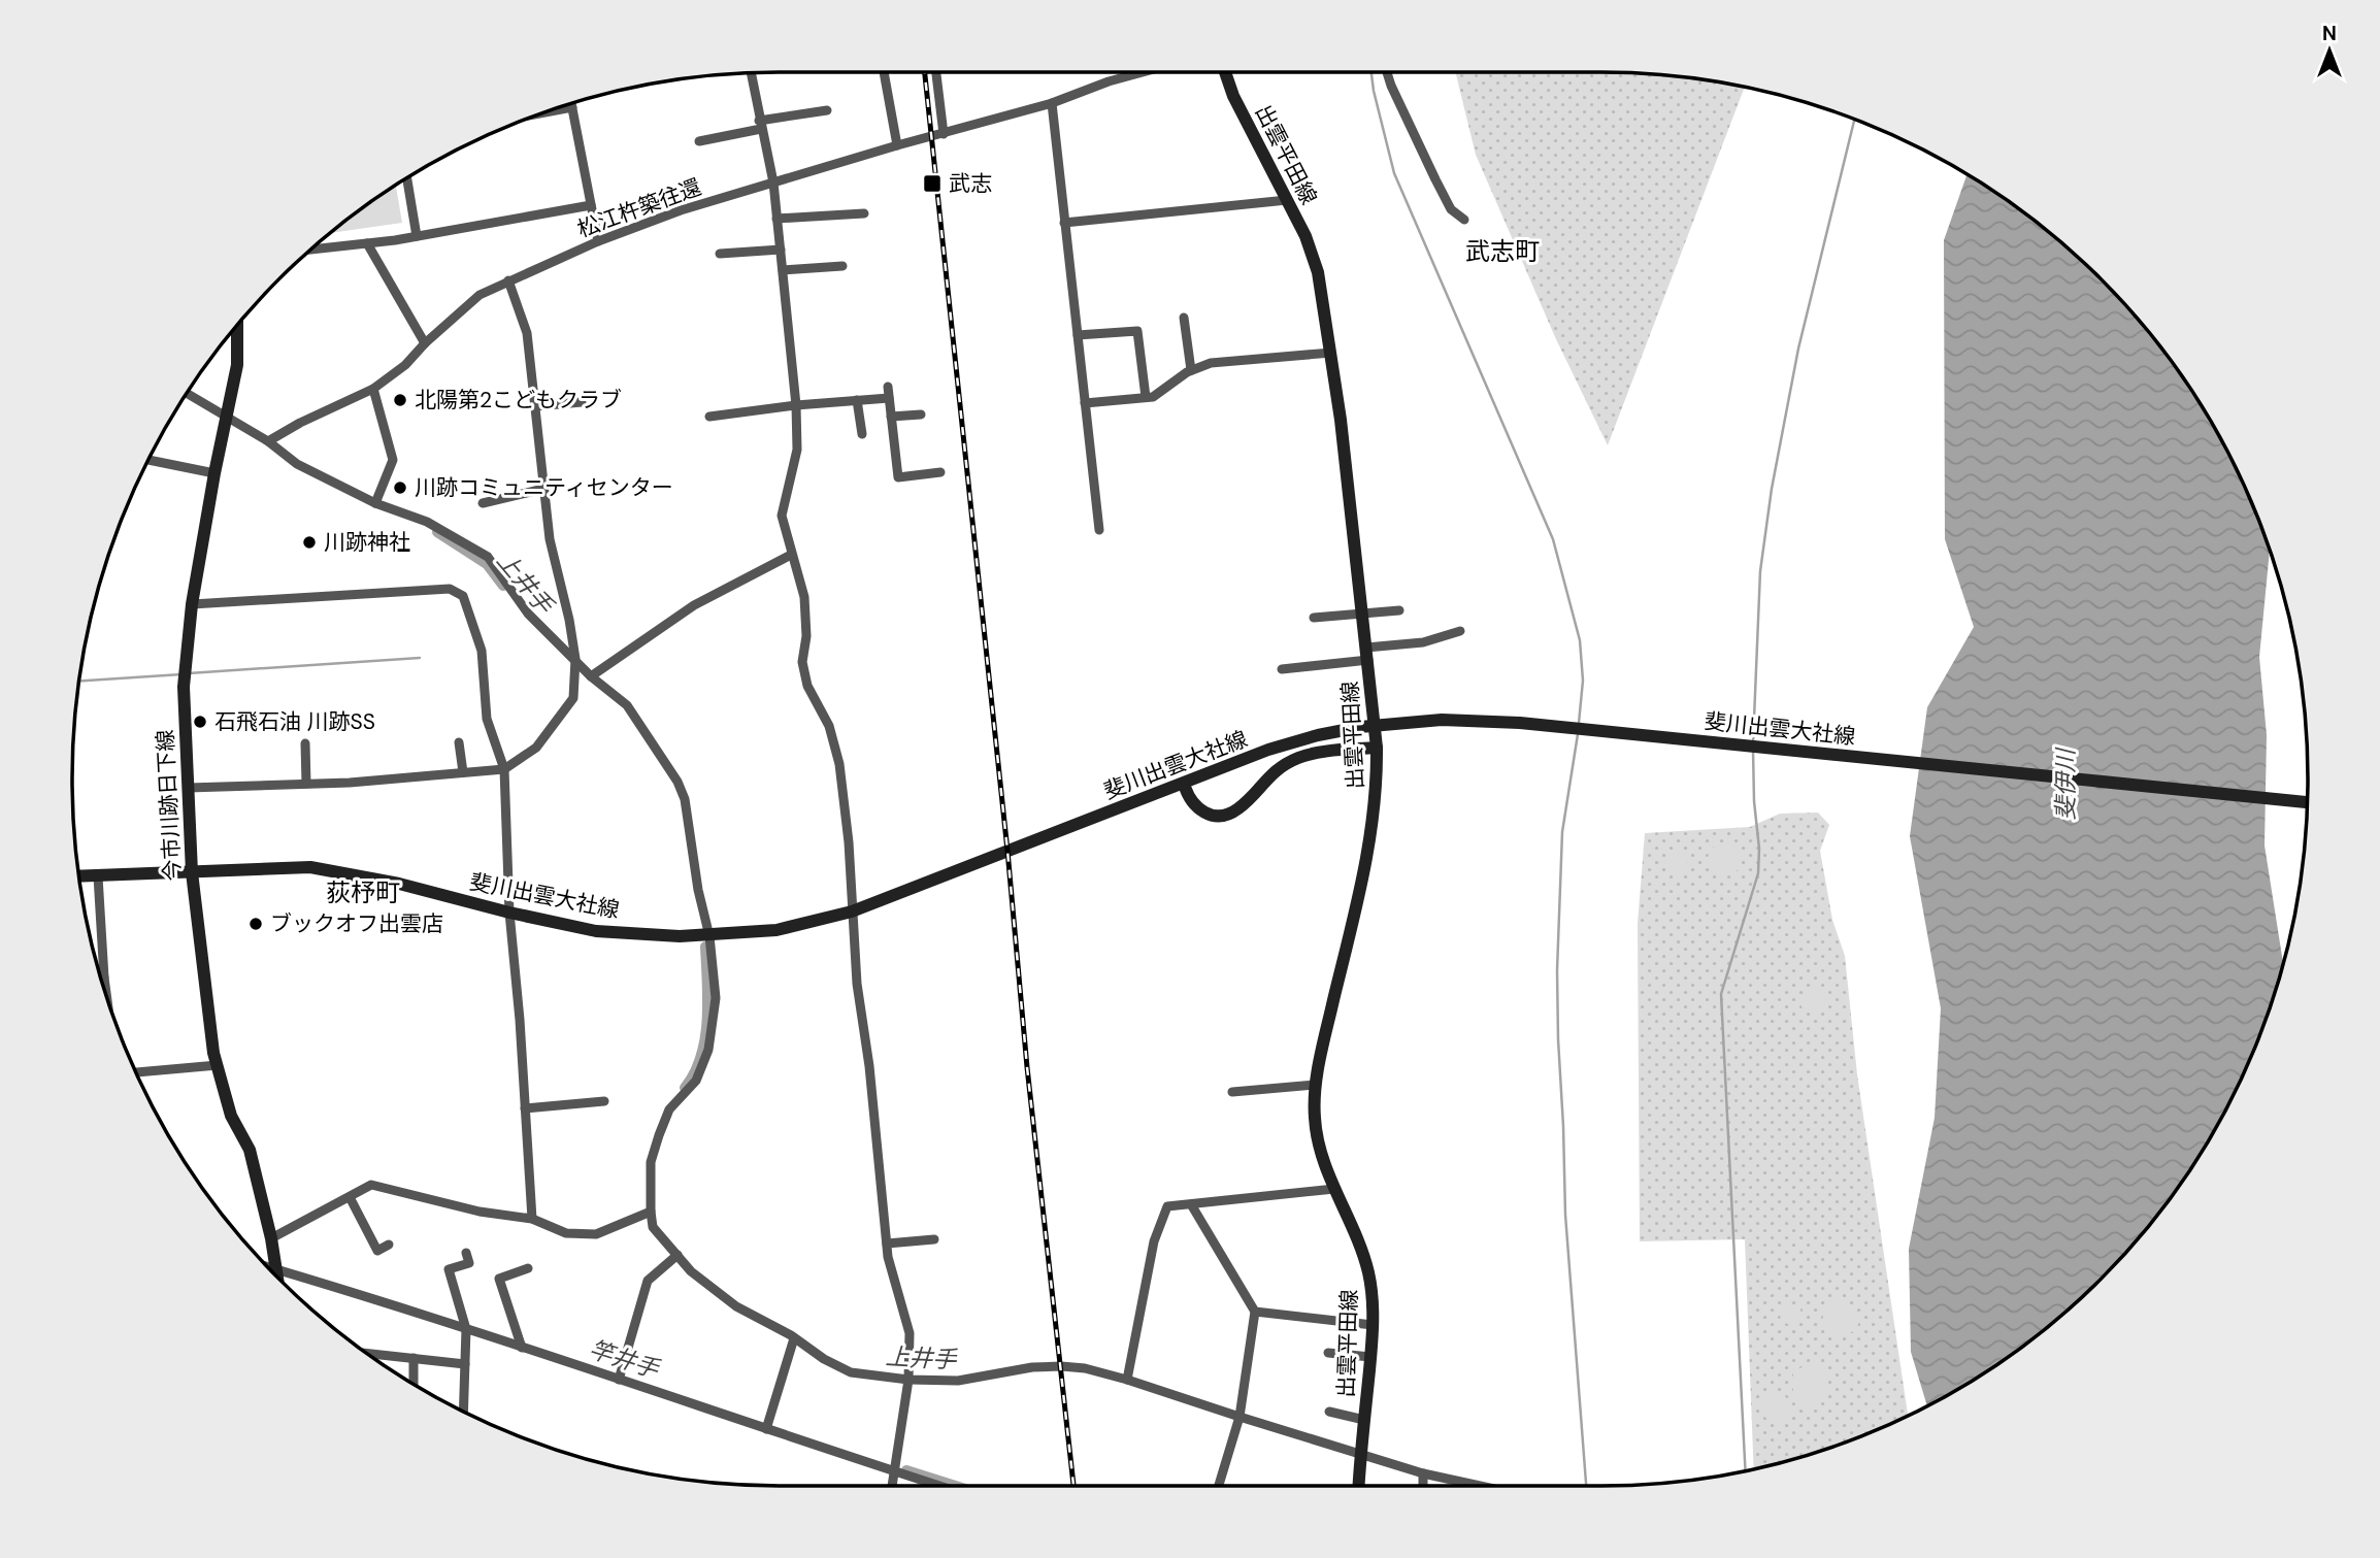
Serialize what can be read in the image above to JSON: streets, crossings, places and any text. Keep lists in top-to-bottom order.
{
  "streets": {
    "main road": ["出雲平田線", "斐川出雲大社線", "今市川跡日下線"],
    "street": ["松江杵築往還"]
  },
  "crossings": [
    ["斐川出雲大社線", "今市川跡日下線"]
  ],
  "districts": ["武志町", "荻杼町"],
  "water": ["上井手", "斐伊川", "竿井手"],
  "places": {
    "transit": ["武志"],
    "other": [
      "北陽第2こどもクラブ",
      "川跡コミュニティセンター",
      "川跡神社",
      "石飛石油 川跡SS",
      "ブックオフ出雲店"
    ]
  },
  "north": "top"
}
